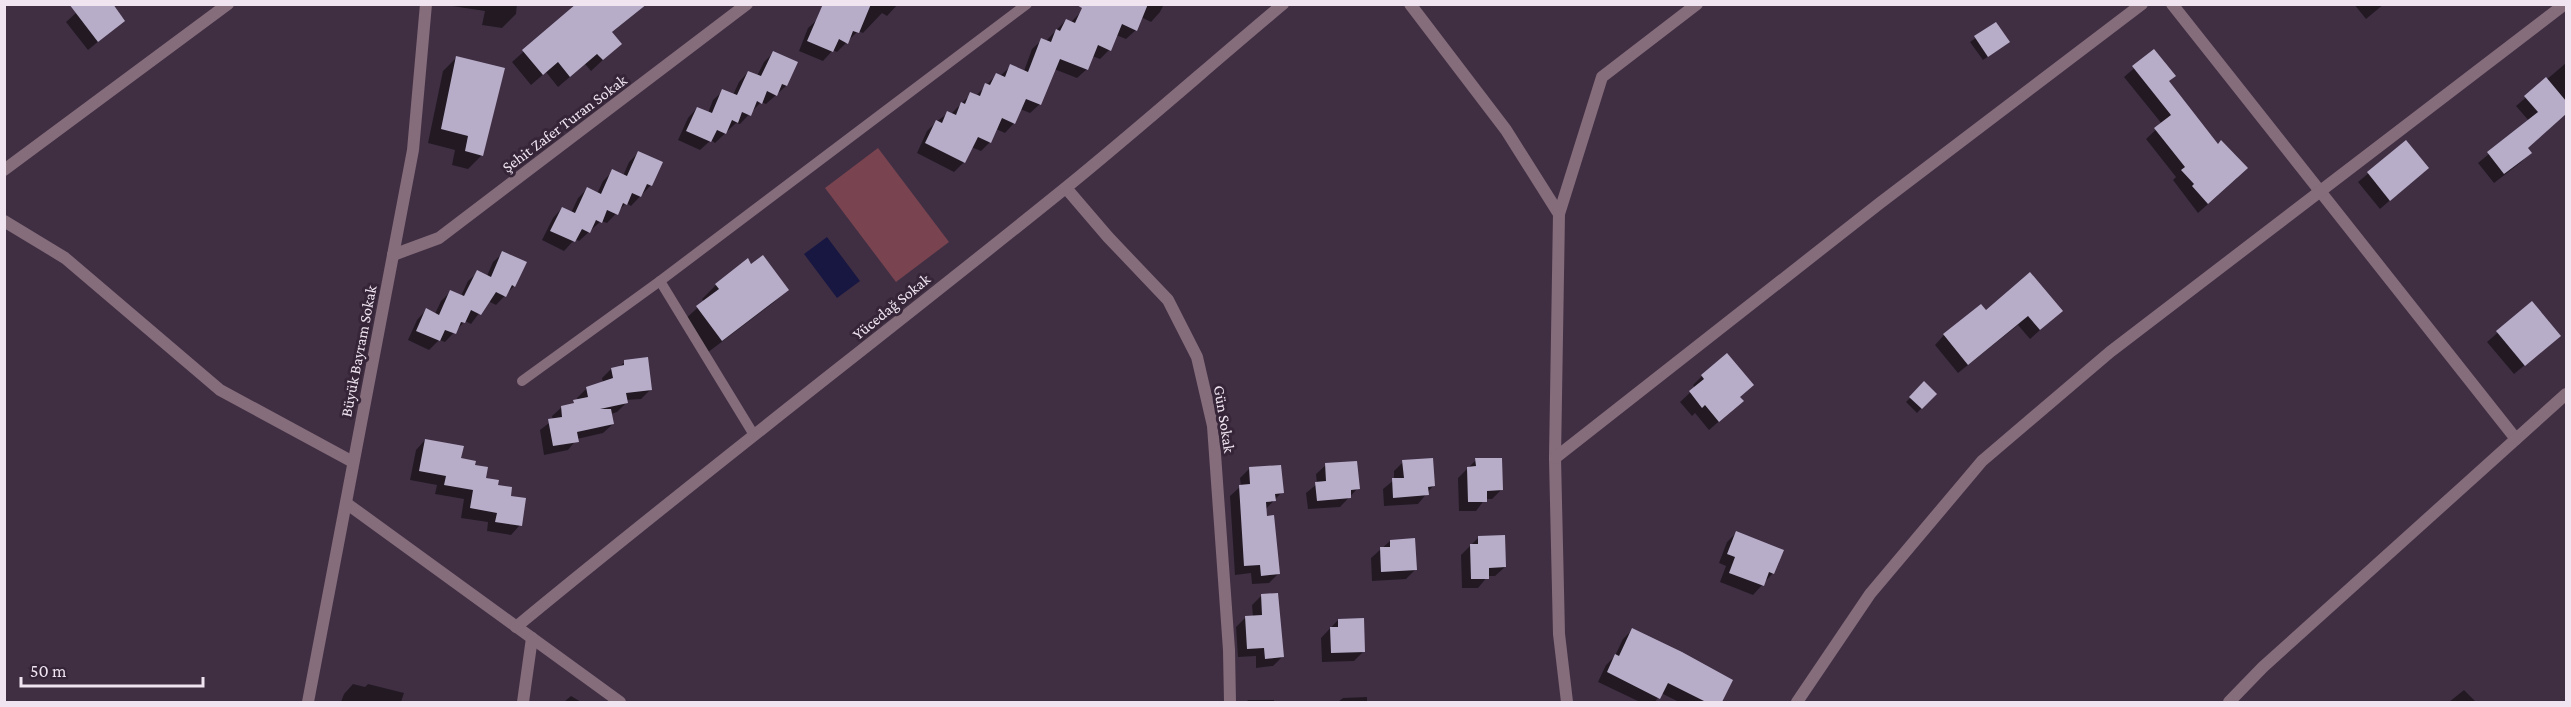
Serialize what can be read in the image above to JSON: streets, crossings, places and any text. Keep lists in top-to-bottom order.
{
  "streets": {
    "street": [
      "Şehit Zafer Turan Sokak",
      "Yücedağ Sokak",
      "Büyük Bayram Sokak",
      "Gün Sokak"
    ]
  },
  "crossings": [
    ["Şehit Zafer Turan Sokak", "Büyük Bayram Sokak"],
    ["Yücedağ Sokak", "Gün Sokak"]
  ],
  "scale_bar": "50 m"
}
